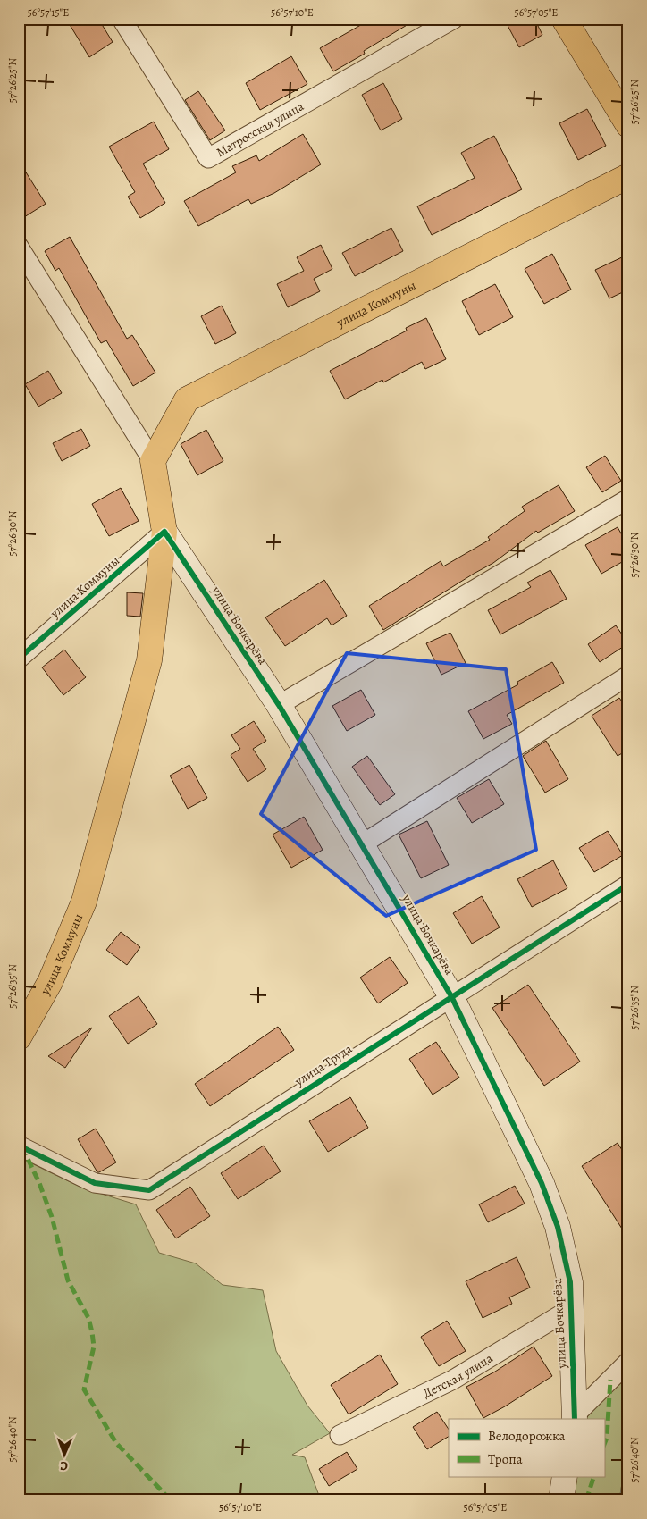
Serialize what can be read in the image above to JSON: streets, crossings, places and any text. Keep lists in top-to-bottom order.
{
  "streets": {
    "main road": ["улица Коммуны", "улица Бочкарёва"],
    "street": ["Матросская улица", "улица Труда", "Детская улица"]
  },
  "crossings": [
    ["улица Коммуны", "улица Бочкарёва"],
    ["улица Бочкарёва", "улица Труда"],
    ["улица Бочкарёва", "Детская улица"]
  ],
  "legend": ["Велодорожка", "Тропа"],
  "north": "bottom",
  "coordinates": [
    "56°57'15\"E",
    "56°57'10\"E",
    "56°57'05\"E",
    "57°26'25\"N",
    "57°26'30\"N",
    "57°26'35\"N",
    "57°26'40\"N"
  ]
}
